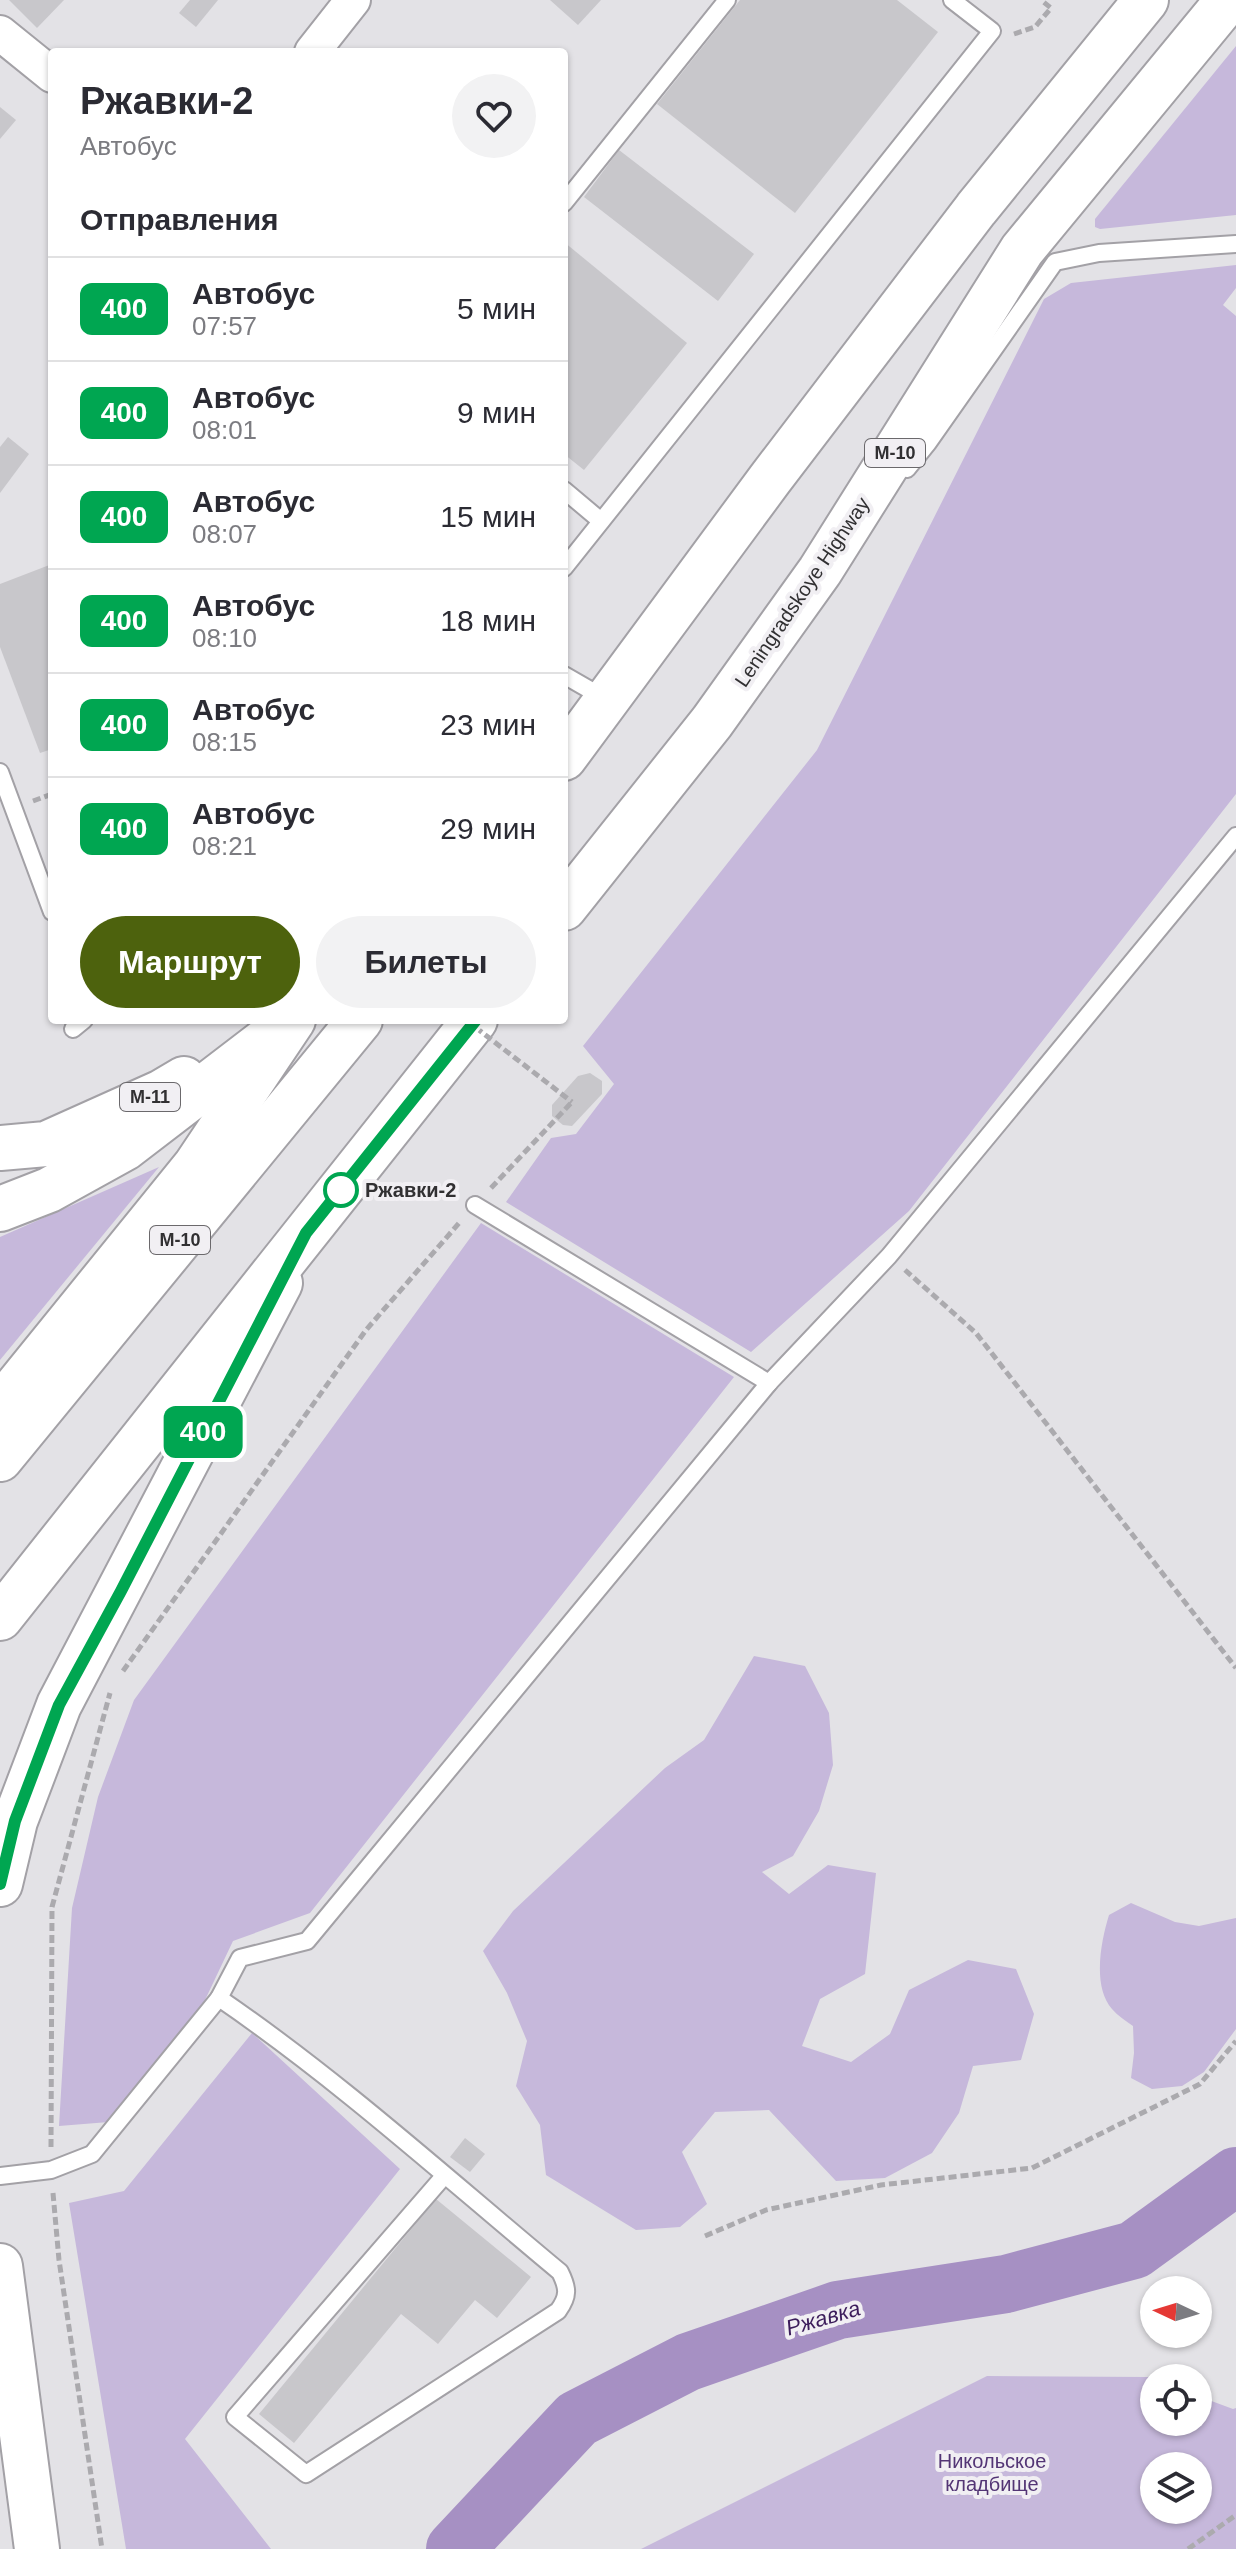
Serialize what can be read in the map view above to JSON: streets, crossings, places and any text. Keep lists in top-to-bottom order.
{
  "streets": {
    "main road": ["М-10", "Leningradskoye Highway", "М-11"]
  },
  "water": ["Ржавка"],
  "parks": ["Никольское кладбище"],
  "places": ["Ржавки-2"],
  "lines": ["bus line 400"],
  "north": "left",
  "page": {
    "on_map": "400",
    "heading": [
      ["Ржавки-2", "Автобус"],
      "Отправления"
    ],
    "list": [
      {
        "mark": "400",
        "name": "Автобус",
        "note": "07:57",
        "value": "5 мин"
      },
      {
        "mark": "400",
        "name": "Автобус",
        "note": "08:01",
        "value": "9 мин"
      },
      {
        "mark": "400",
        "name": "Автобус",
        "note": "08:07",
        "value": "15 мин"
      },
      {
        "mark": "400",
        "name": "Автобус",
        "note": "08:10",
        "value": "18 мин"
      },
      {
        "mark": "400",
        "name": "Автобус",
        "note": "08:15",
        "value": "23 мин"
      },
      {
        "mark": "400",
        "name": "Автобус",
        "note": "08:21",
        "value": "29 мин"
      }
    ],
    "buttons": ["Маршрут", "Билеты"]
  }
}
